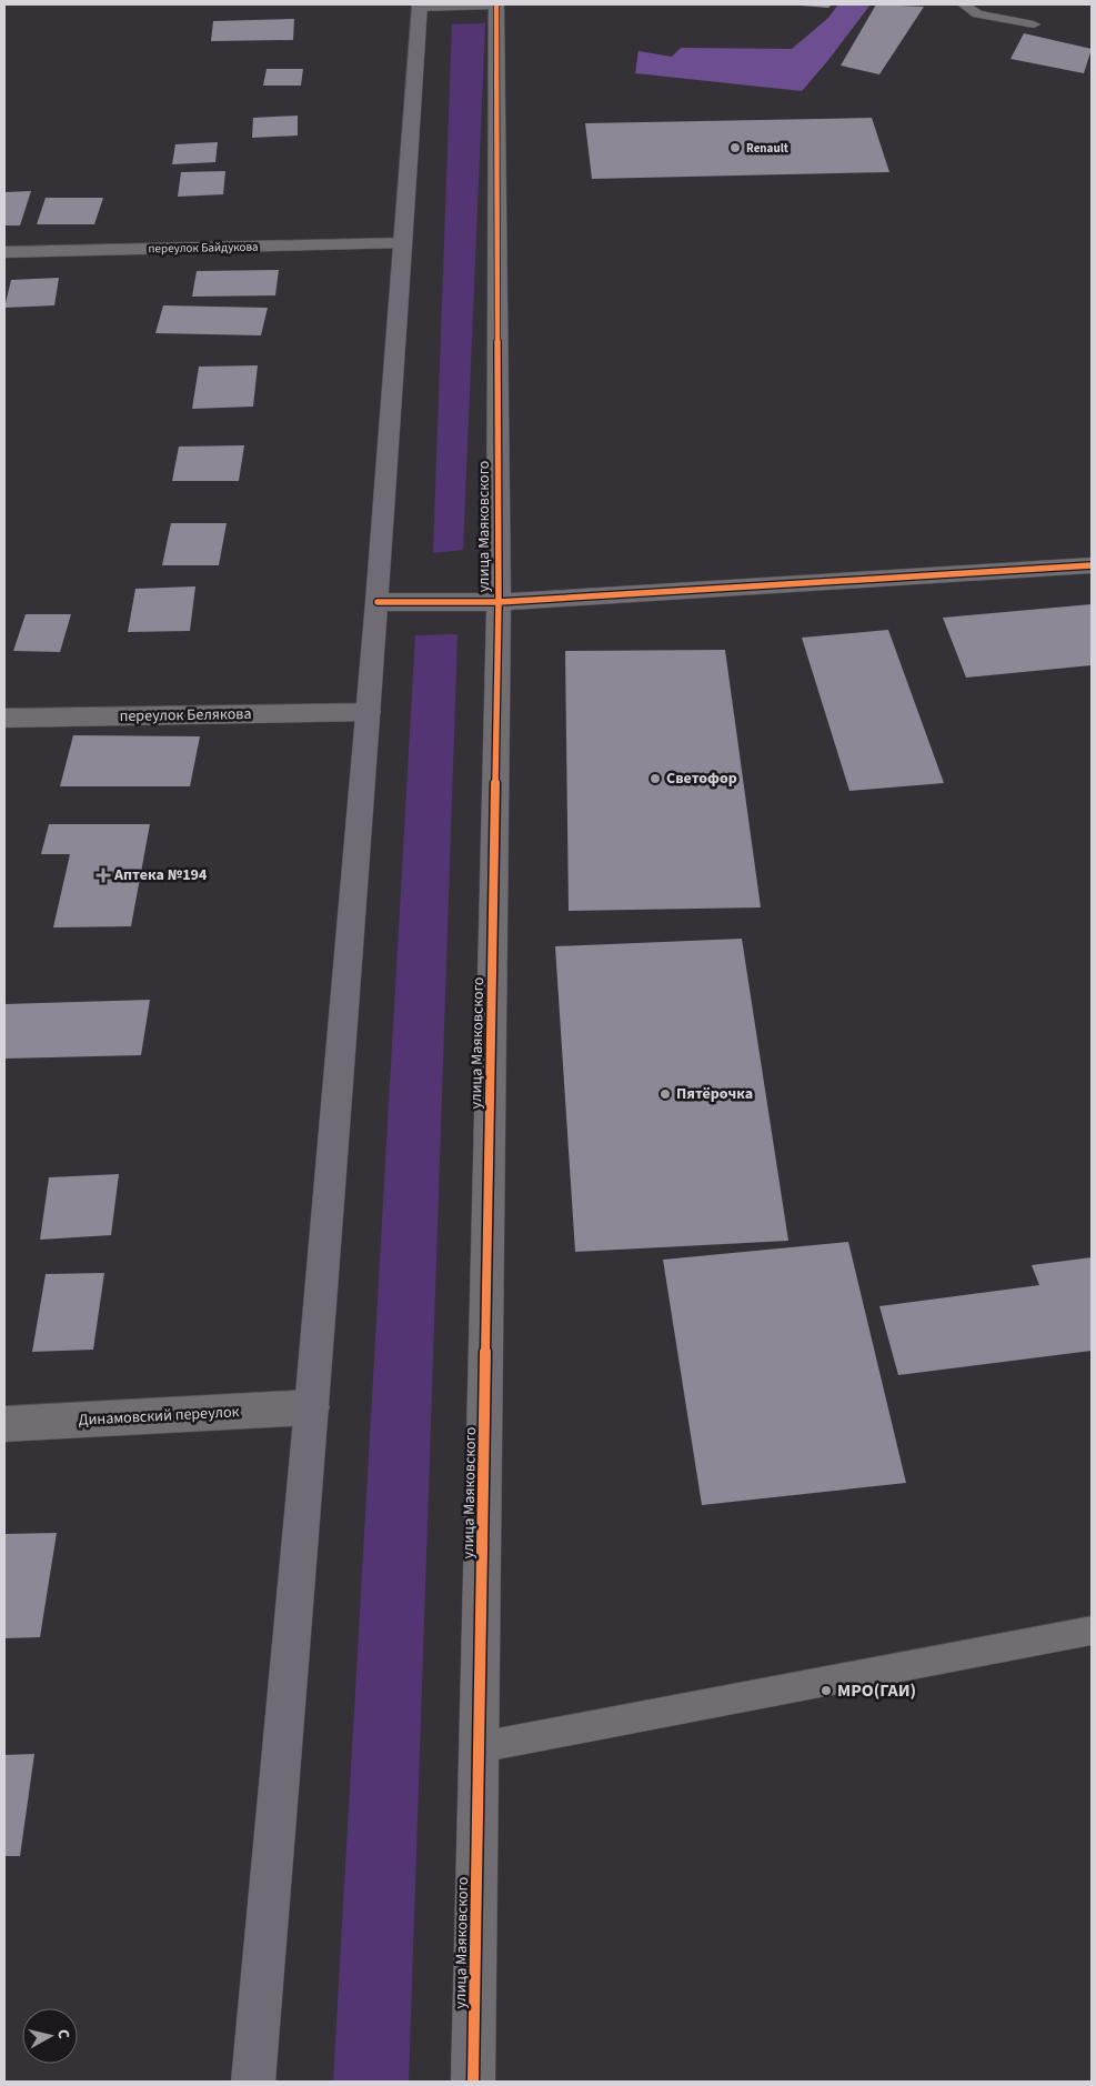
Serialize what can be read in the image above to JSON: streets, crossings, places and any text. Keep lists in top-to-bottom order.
{
  "streets": {
    "street": [
      "переулок Байдукова",
      "улица Маяковского",
      "переулок Белякова",
      "Динамовский переулок"
    ]
  },
  "places": {
    "other": [
      "Renault",
      "Светофор",
      "Пятёрочка",
      "МРО(ГАИ)"
    ],
    "health": ["Аптека №194"]
  },
  "north": "right"
}
